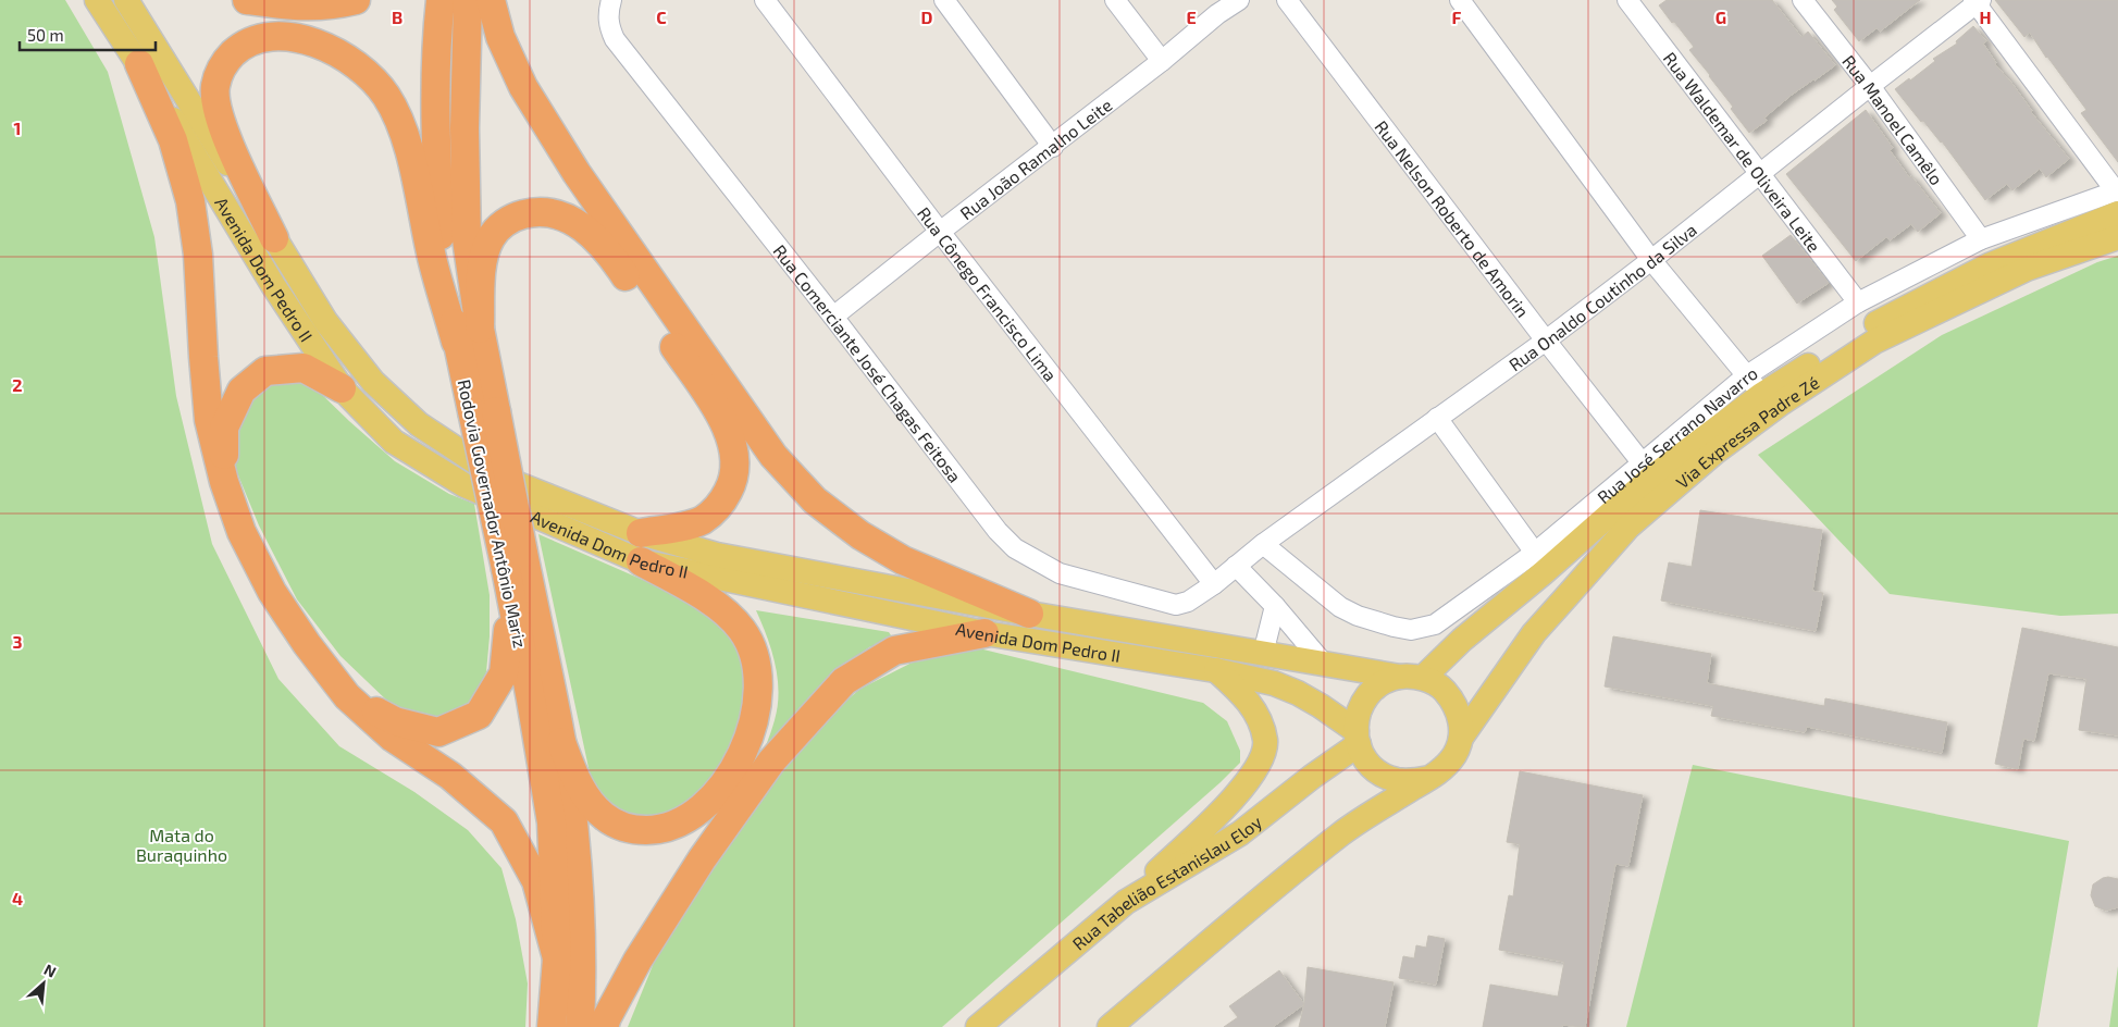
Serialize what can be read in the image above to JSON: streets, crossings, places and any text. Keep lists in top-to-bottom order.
{
  "streets": {
    "highway": ["Rodovia Governador Antônio Mariz"],
    "main road": ["Avenida Dom Pedro II", "Via Expressa Padre Zé", "Rua Tabelião Estanislau Eloy"],
    "street": [
      "Rua Manoel Camêlo",
      "Rua Waldemar de Oliveira Leite",
      "Rua João Ramalho Leite",
      "Rua Nelson Roberto de Amorin",
      "Rua Cônego Francisco Lima",
      "Rua Onaldo Coutinho da Silva",
      "Rua Comerciante José Chagas Feitosa",
      "Rua José Serrano Navarro"
    ]
  },
  "crossings": [
    ["Rua Manoel Camêlo", "Rua Onaldo Coutinho da Silva"],
    ["Rua Manoel Camêlo", "Rua José Serrano Navarro"],
    ["Rua Waldemar de Oliveira Leite", "Rua Onaldo Coutinho da Silva"],
    ["Rua Waldemar de Oliveira Leite", "Rua José Serrano Navarro"],
    ["Rua João Ramalho Leite", "Rua Cônego Francisco Lima"],
    ["Rua João Ramalho Leite", "Rua Comerciante José Chagas Feitosa"],
    ["Rua Nelson Roberto de Amorin", "Rua Onaldo Coutinho da Silva"],
    ["Rua Nelson Roberto de Amorin", "Rua José Serrano Navarro"],
    ["Avenida Dom Pedro II", "Via Expressa Padre Zé"],
    ["Avenida Dom Pedro II", "Rua Tabelião Estanislau Eloy"],
    ["Rua Cônego Francisco Lima", "Rua Onaldo Coutinho da Silva"],
    ["Rua Cônego Francisco Lima", "Rua Comerciante José Chagas Feitosa"],
    ["Rua Onaldo Coutinho da Silva", "Rua Comerciante José Chagas Feitosa"],
    ["Rua Onaldo Coutinho da Silva", "Rua José Serrano Navarro"],
    ["Via Expressa Padre Zé", "Rua José Serrano Navarro"],
    ["Via Expressa Padre Zé", "Rua Tabelião Estanislau Eloy"]
  ],
  "parks": ["Mata do Buraquinho"],
  "scale_bar": "50 m",
  "north": "top right",
  "grid": {
    "columns": [
      "B",
      "C",
      "D",
      "E",
      "F",
      "G",
      "H"
    ],
    "rows": [
      "1",
      "2",
      "3",
      "4"
    ]
  }
}
